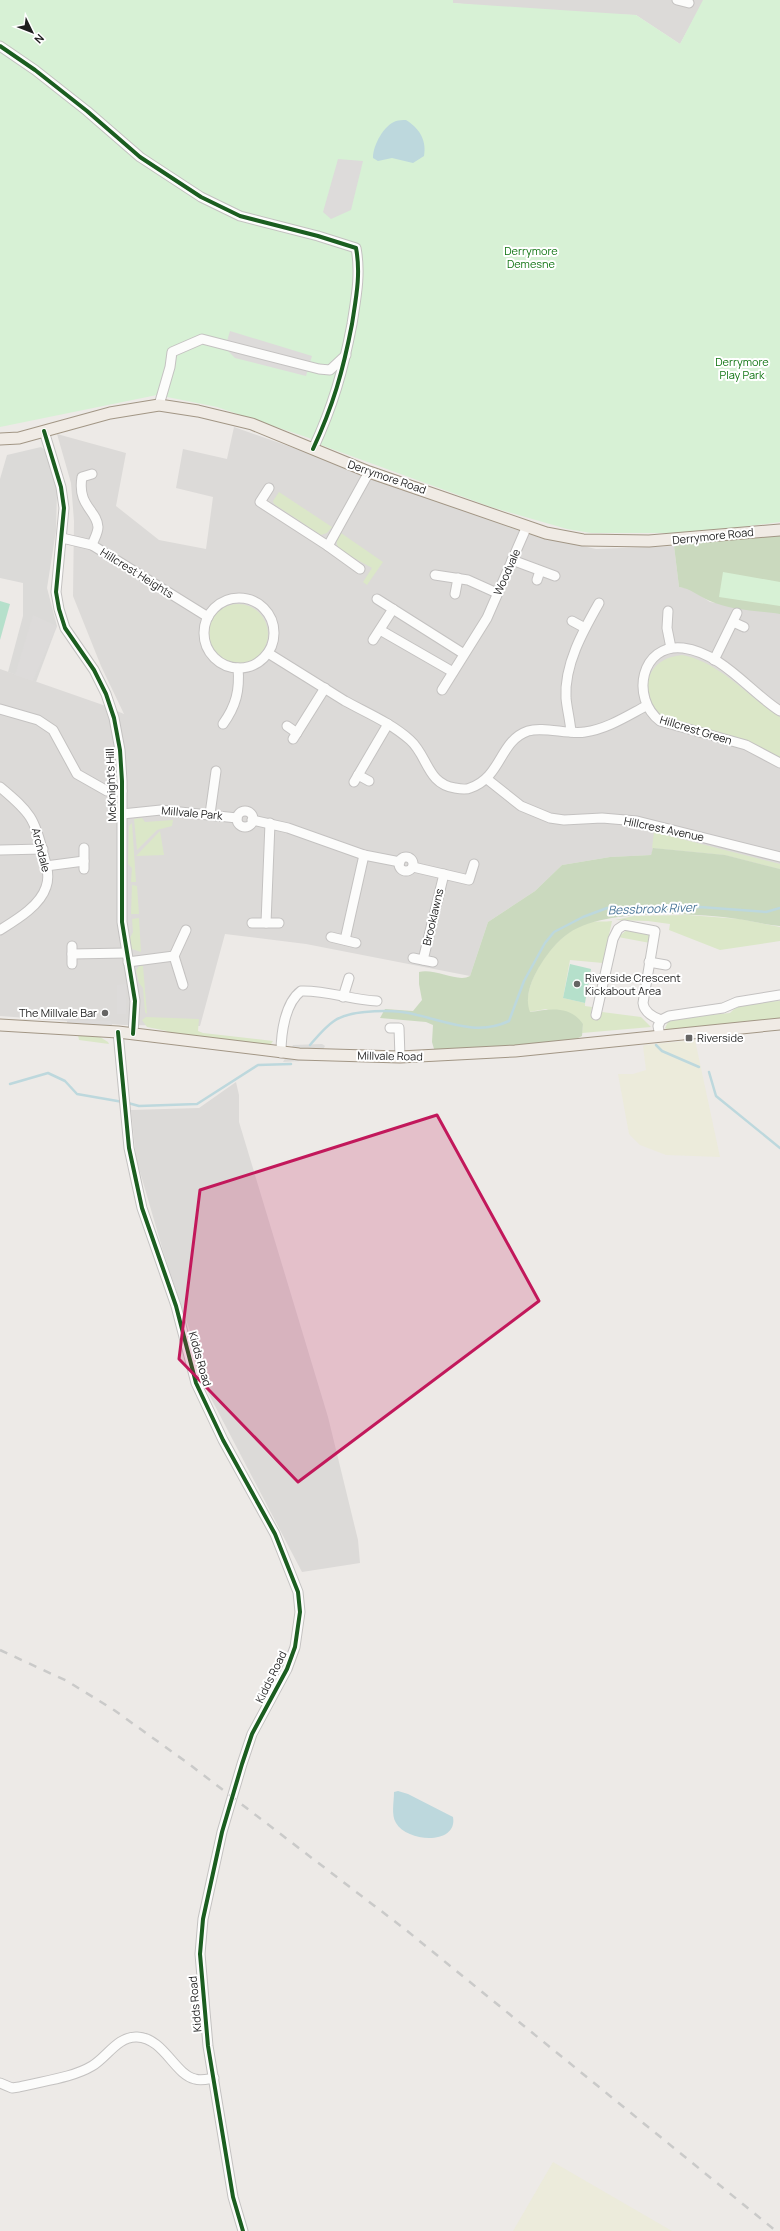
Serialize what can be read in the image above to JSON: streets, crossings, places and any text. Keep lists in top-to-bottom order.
{
  "streets": {
    "main road": ["Derrymore Road", "Millvale Road"],
    "street": [
      "Woodvale",
      "Hillcrest Heights",
      "Hillcrest Green",
      "McKnight's Hill",
      "Millvale Park",
      "Hillcrest Avenue",
      "Archdale",
      "Brooklawns",
      "Kidds Road"
    ]
  },
  "crossings": [
    ["Derrymore Road", "Woodvale"],
    ["Derrymore Road", "McKnight's Hill"],
    ["Hillcrest Heights", "McKnight's Hill"],
    ["McKnight's Hill", "Millvale Park"],
    ["McKnight's Hill", "Millvale Road"],
    ["Millvale Road", "Kidds Road"]
  ],
  "water": ["Bessbrook River"],
  "parks": ["Derrymore Demesne", "Derrymore Play Park"],
  "places": {
    "other": ["Riverside Crescent Kickabout Area", "The Millvale Bar"],
    "transit": ["Riverside"]
  },
  "north": "bottom right"
}
